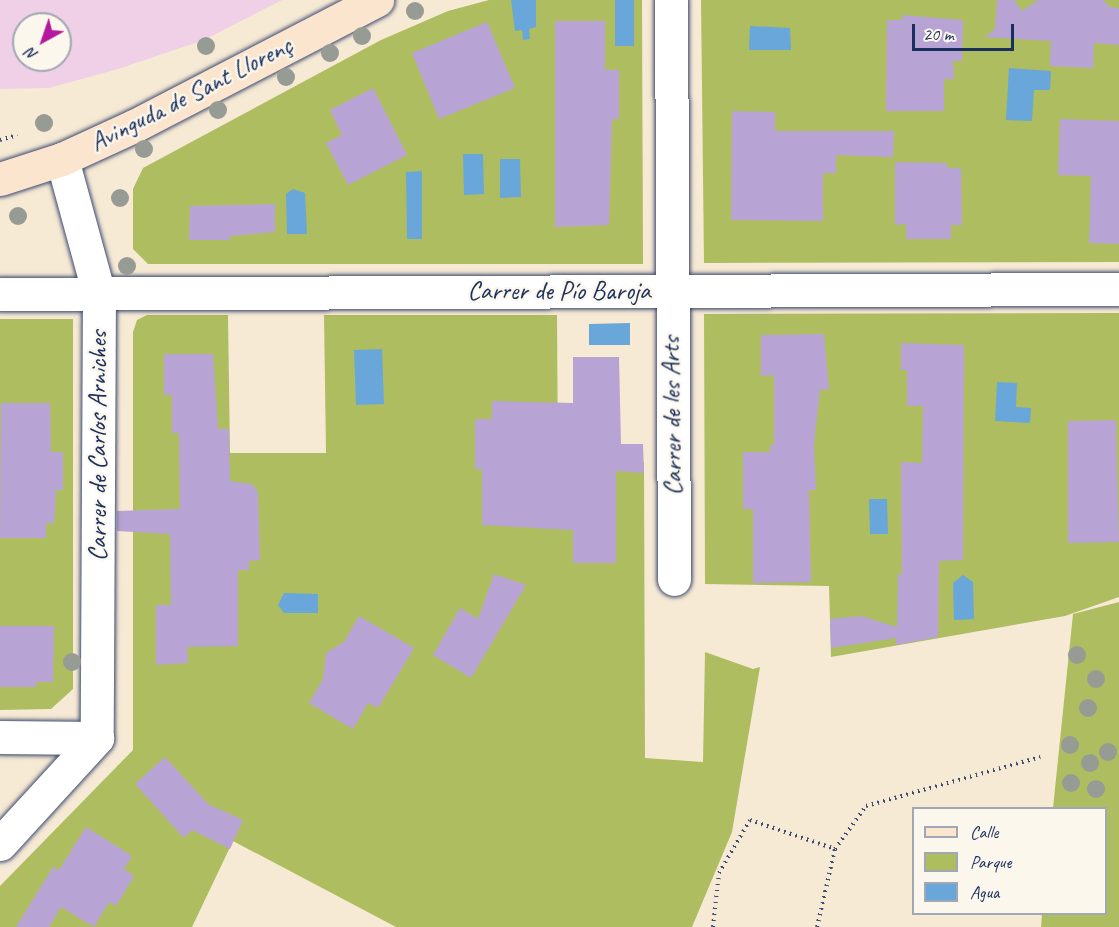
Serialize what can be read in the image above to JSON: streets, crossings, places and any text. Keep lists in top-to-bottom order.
{
  "streets": {
    "street": [
      "Avinguda de Sant Llorenç",
      "Carrer de Pío Baroja",
      "Carrer de les Arts",
      "Carrer de Carlos Arniches"
    ]
  },
  "crossings": [
    ["Avinguda de Sant Llorenç", "Carrer de Carlos Arniches"],
    ["Carrer de Pío Baroja", "Carrer de les Arts"],
    ["Carrer de Pío Baroja", "Carrer de Carlos Arniches"]
  ],
  "legend": ["Calle", "Parque", "Agua"],
  "scale_bar": "20 m",
  "north": "bottom left"
}
